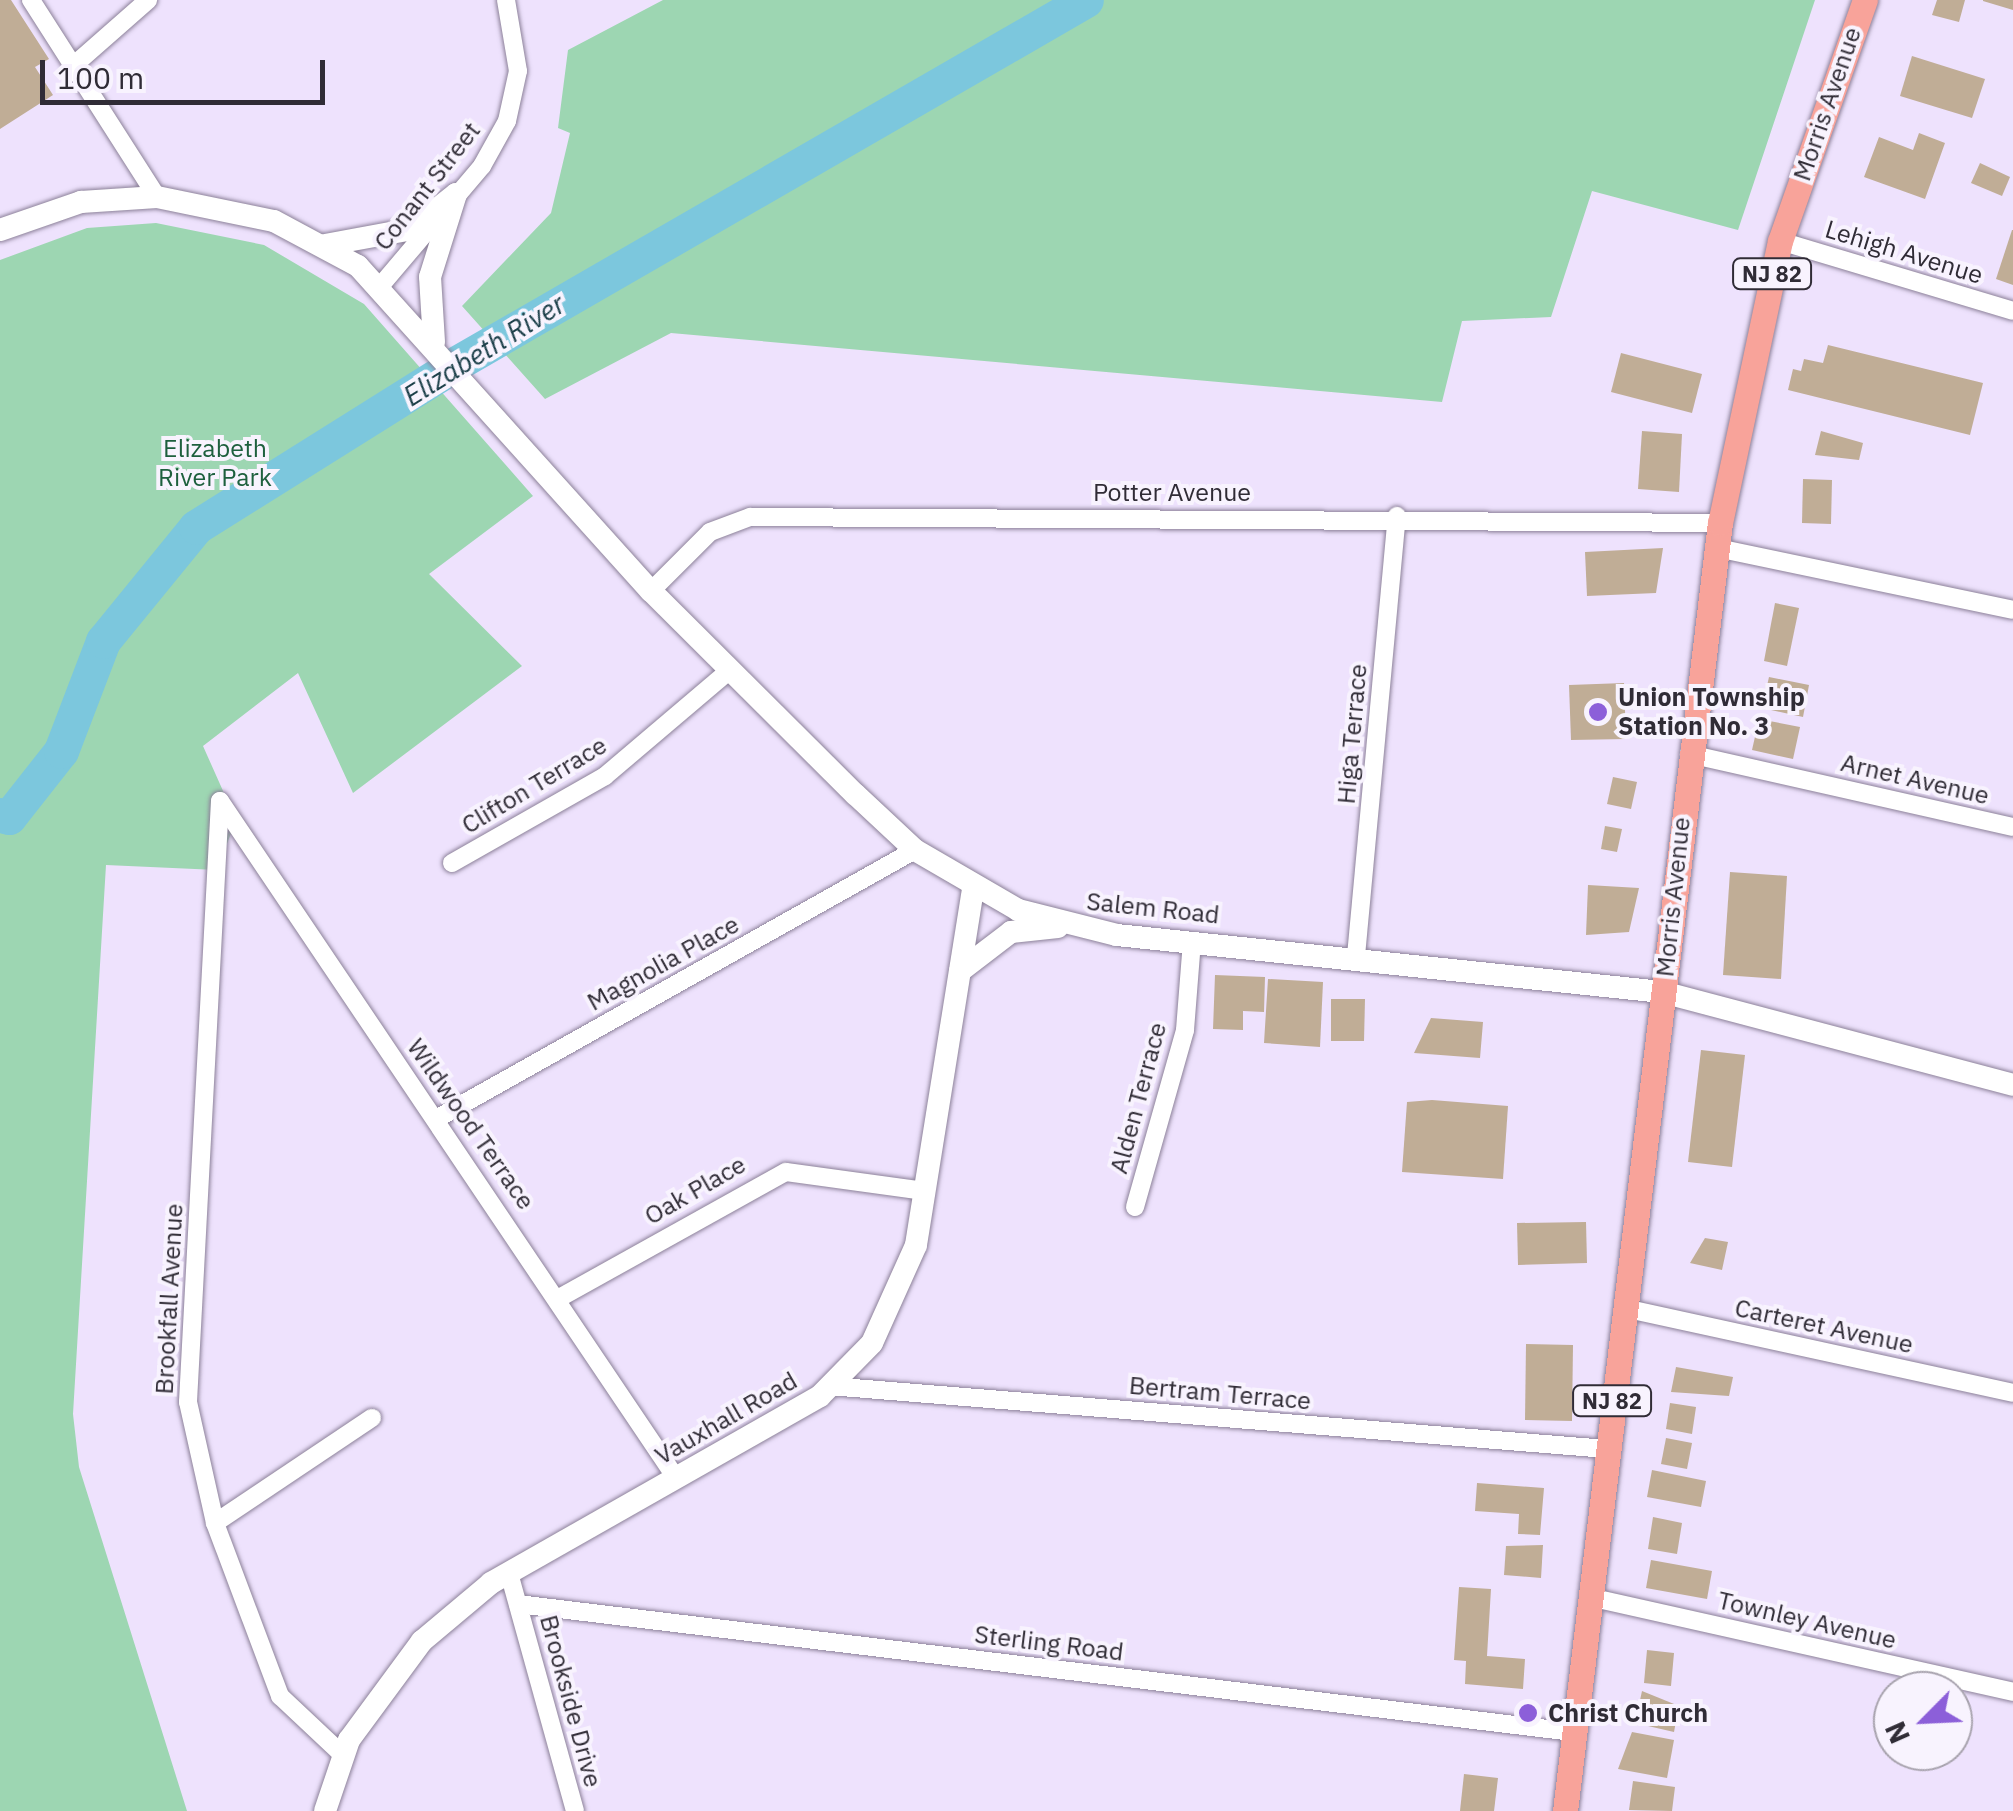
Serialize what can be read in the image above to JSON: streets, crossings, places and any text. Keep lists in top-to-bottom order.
{
  "streets": {
    "main road": ["Morris Avenue", "NJ 82"],
    "street": [
      "Conant Street",
      "Lehigh Avenue",
      "Potter Avenue",
      "Higa Terrace",
      "Arnet Avenue",
      "Clifton Terrace",
      "Salem Road",
      "Magnolia Place",
      "Alden Terrace",
      "Wildwood Terrace",
      "Oak Place",
      "Brookfall Avenue",
      "Carteret Avenue",
      "Bertram Terrace",
      "Vauxhall Road",
      "Townley Avenue",
      "Sterling Road",
      "Brookside Drive"
    ]
  },
  "crossings": [
    ["Morris Avenue", "Lehigh Avenue"],
    ["Morris Avenue", "Potter Avenue"],
    ["Morris Avenue", "Arnet Avenue"],
    ["Morris Avenue", "Salem Road"],
    ["Morris Avenue", "Carteret Avenue"],
    ["Morris Avenue", "Bertram Terrace"],
    ["Morris Avenue", "Townley Avenue"],
    ["Morris Avenue", "Sterling Road"],
    ["Conant Street", "Salem Road"],
    ["Potter Avenue", "Higa Terrace"],
    ["Potter Avenue", "Salem Road"],
    ["Higa Terrace", "Salem Road"],
    ["Clifton Terrace", "Salem Road"],
    ["Salem Road", "Magnolia Place"],
    ["Salem Road", "Alden Terrace"],
    ["Salem Road", "Vauxhall Road"],
    ["Magnolia Place", "Wildwood Terrace"],
    ["Wildwood Terrace", "Oak Place"],
    ["Wildwood Terrace", "Brookfall Avenue"],
    ["Wildwood Terrace", "Vauxhall Road"],
    ["Oak Place", "Vauxhall Road"],
    ["Brookfall Avenue", "Vauxhall Road"],
    ["Bertram Terrace", "Vauxhall Road"],
    ["Vauxhall Road", "Brookside Drive"],
    ["Sterling Road", "Brookside Drive"]
  ],
  "water": ["Elizabeth River"],
  "parks": ["Elizabeth River Park"],
  "places": ["Union Township Station No. 3", "Christ Church"],
  "scale_bar": "100 m",
  "north": "bottom left"
}
